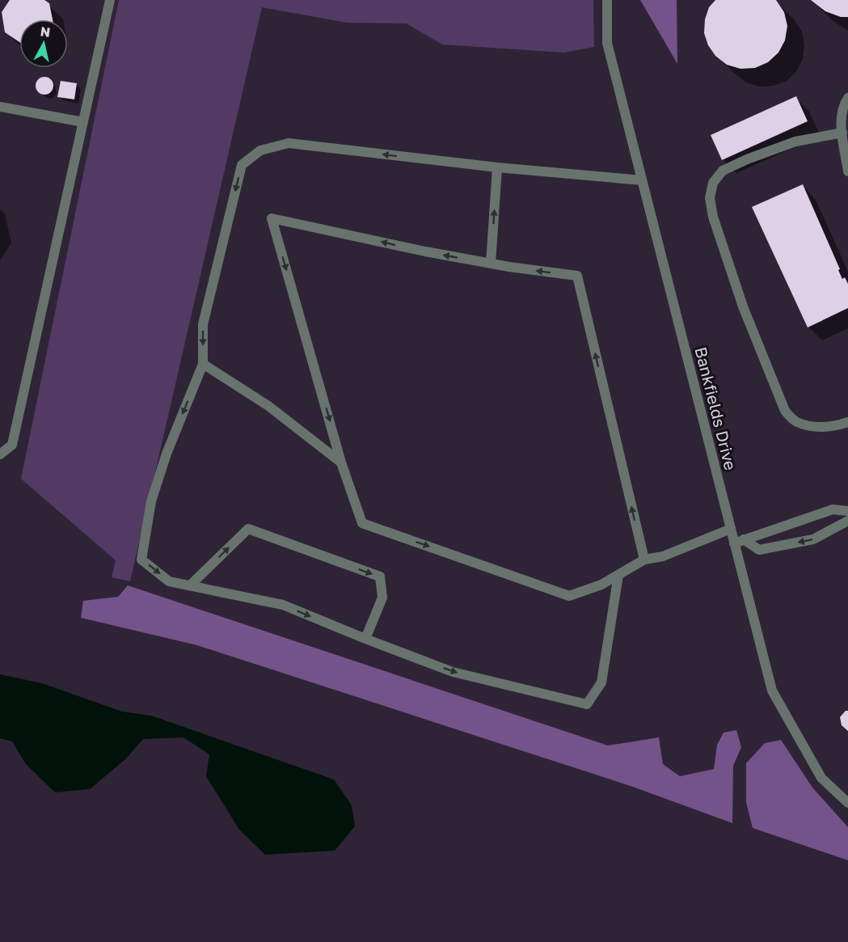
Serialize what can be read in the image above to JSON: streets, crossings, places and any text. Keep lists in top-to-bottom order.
{
  "streets": {
    "street": ["Bankfields Drive"]
  },
  "north": "top"
}
